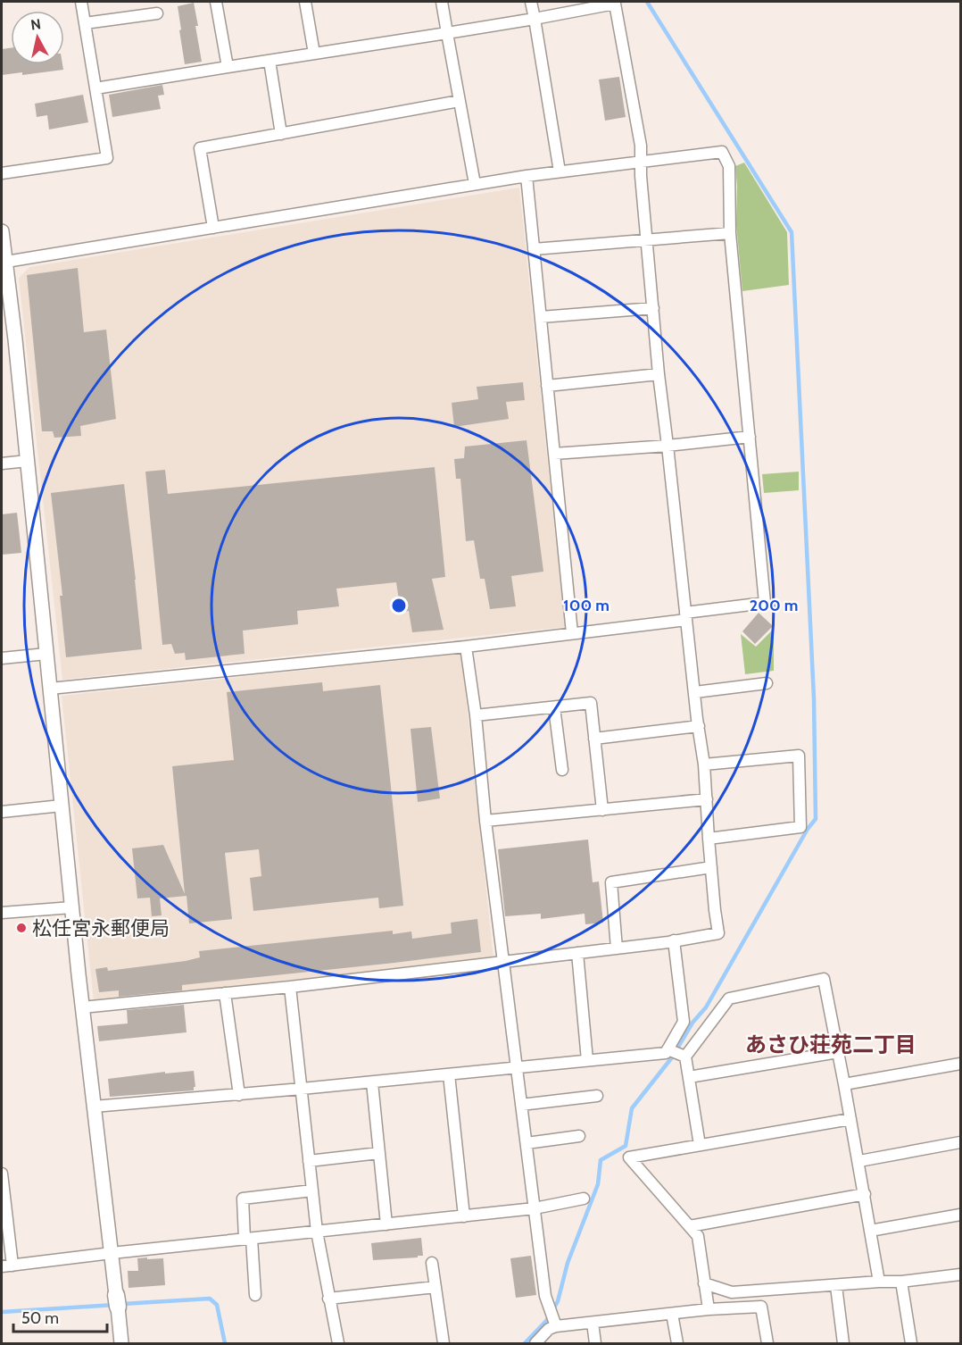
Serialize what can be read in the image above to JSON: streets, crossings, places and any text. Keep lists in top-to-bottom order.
{
  "districts": ["あさひ荘苑二丁目"],
  "places": ["松任宮永郵便局"],
  "scale_bar": "50 m",
  "north": "top",
  "rings": ["100 m", "200 m"]
}
